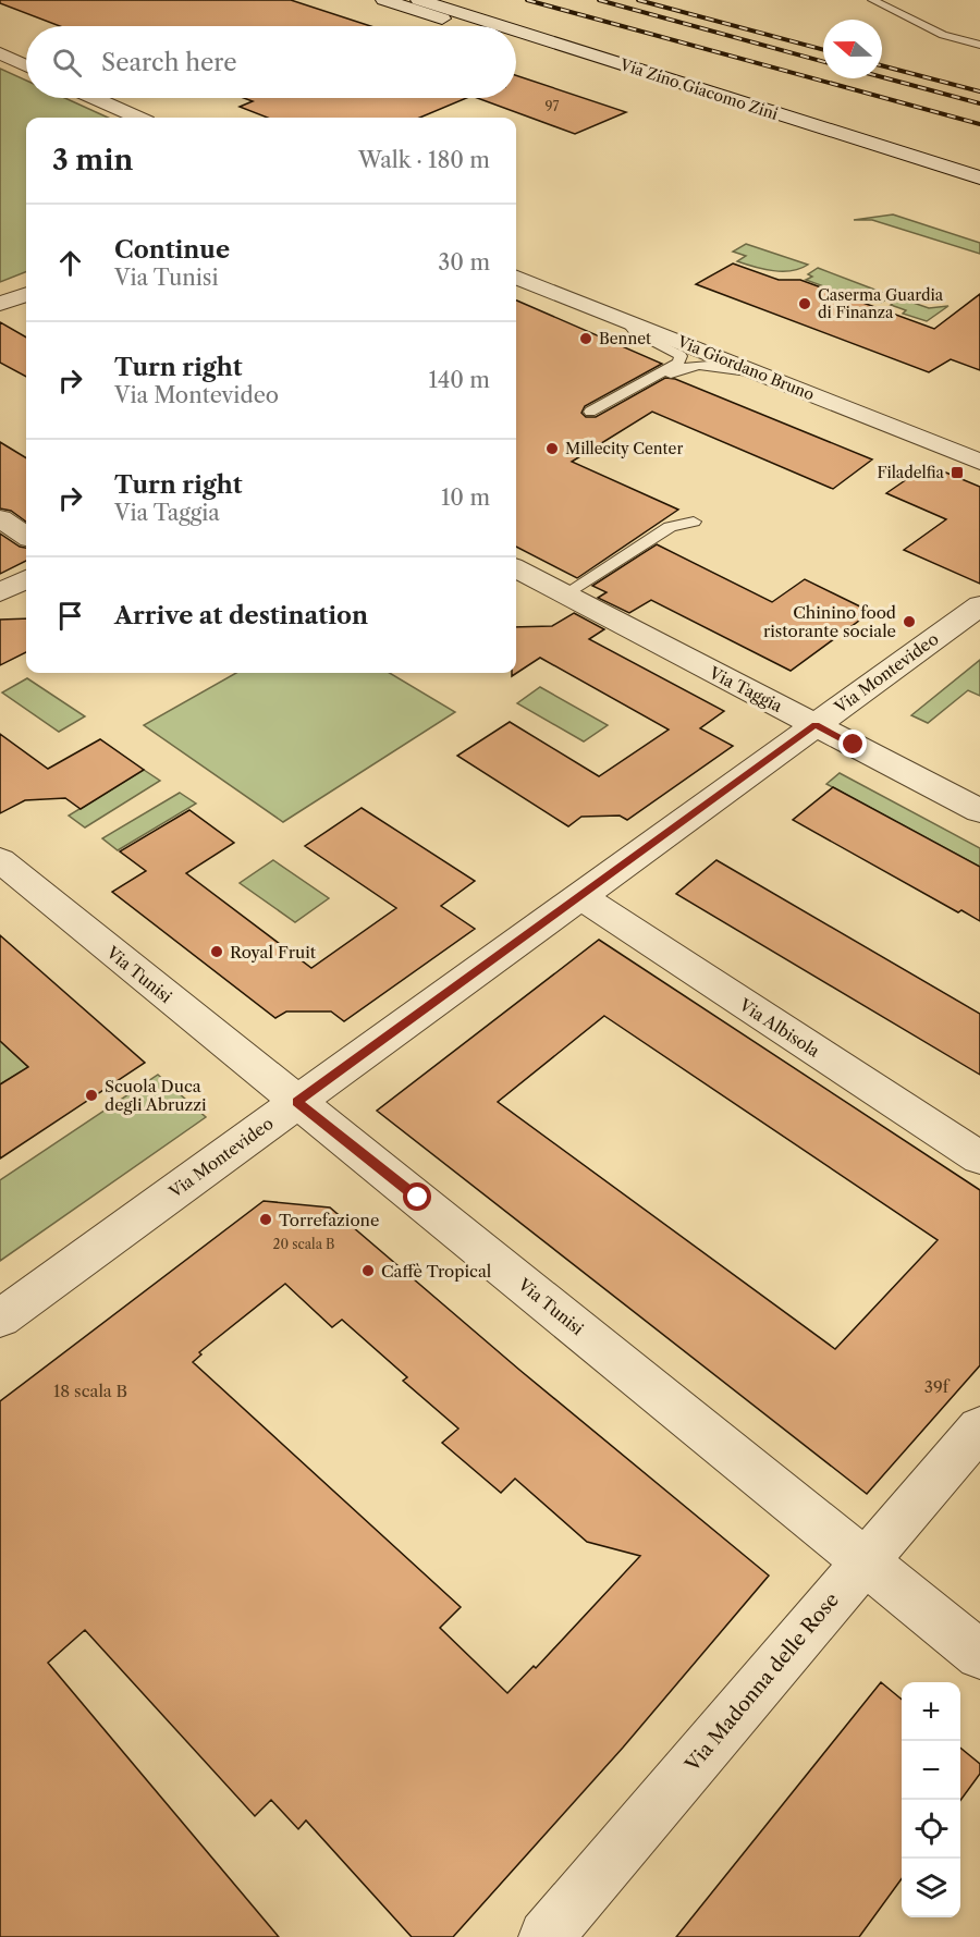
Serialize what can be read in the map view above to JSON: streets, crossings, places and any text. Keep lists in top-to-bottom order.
{
  "streets": {
    "street": [
      "Via Zino Giacomo Zini",
      "Via Giordano Bruno",
      "Via Montevideo",
      "Via Taggia",
      "Via Tunisi",
      "Via Albisola",
      "Via Madonna delle Rose"
    ]
  },
  "crossings": [
    ["Via Montevideo", "Via Taggia"],
    ["Via Montevideo", "Via Tunisi"],
    ["Via Montevideo", "Via Albisola"],
    ["Via Tunisi", "Via Madonna delle Rose"]
  ],
  "places": {
    "other": [
      "Caserma Guardia di Finanza",
      "Bennet",
      "Millecity Center",
      "Chinino food ristorante sociale",
      "Royal Fruit",
      "Scuola Duca degli Abruzzi",
      "Torrefazione",
      "Caffè Tropical"
    ],
    "transit": ["Filadelfia"]
  },
  "house_numbers": [
    "97",
    "20 scala B",
    "39f",
    "18 scala B"
  ],
  "north": "left",
  "page": {
    "search": "Search here",
    "heading": ["3 min", "Walk · 180 m"],
    "list": [
      ["Continue", "Via Tunisi", "30 m"],
      ["Turn right", "Via Montevideo", "140 m"],
      ["Turn right", "Via Taggia", "10 m"],
      "Arrive at destination"
    ],
    "map_buttons": ["+", "−"]
  }
}
